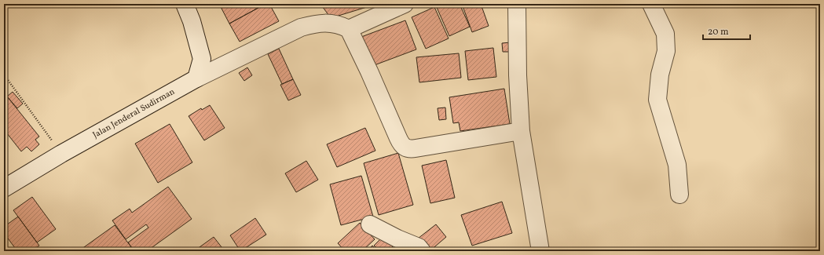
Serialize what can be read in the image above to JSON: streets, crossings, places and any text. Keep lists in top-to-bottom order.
{
  "streets": {
    "street": ["Jalan Jenderal Sudirman"]
  },
  "scale_bar": "20 m"
}
